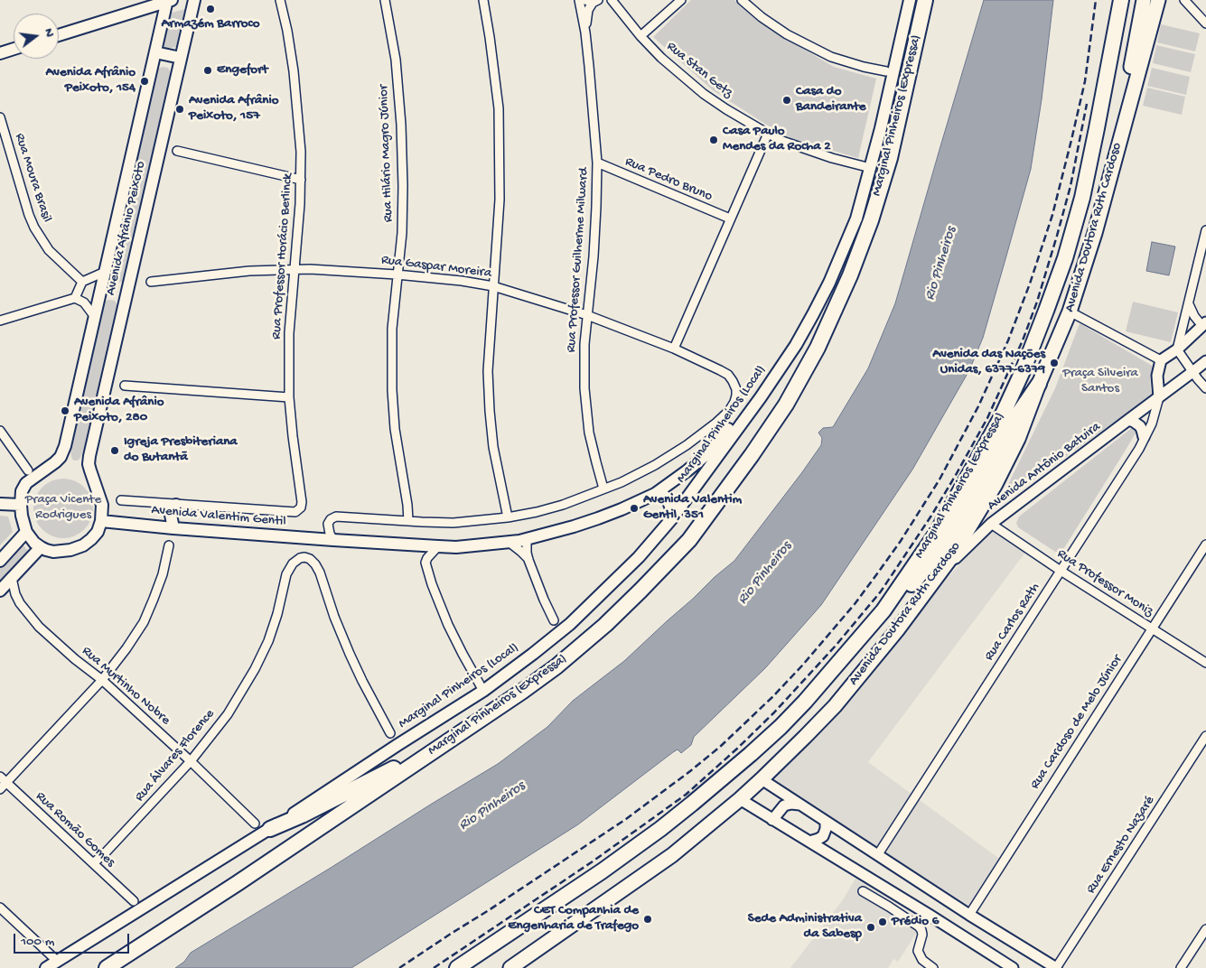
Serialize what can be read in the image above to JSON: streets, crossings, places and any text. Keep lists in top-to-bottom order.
{
  "streets": {
    "highway": ["Marginal Pinheiros (Expressa)", "Avenida Doutora Ruth Cardoso"],
    "main road": ["Avenida Afrânio Peixoto", "Marginal Pinheiros (Local)", "Avenida Valentim Gentil"],
    "street": [
      "Rua Stan Getz",
      "Rua Hilário Magro Júnior",
      "Rua Moura Brasil",
      "Rua Pedro Bruno",
      "Rua Professor Horácio Berlinck",
      "Rua Professor Guilherme Milward",
      "Rua Gaspar Moreira",
      "Avenida Antônio Batuira",
      "Rua Professor Moniz",
      "Rua Carlos Rath",
      "Rua Murtinho Nobre",
      "Rua Cardoso de Melo Júnior",
      "Rua Álvares Florence",
      "Rua Romão Gomes",
      "Rua Ernesto Nazaré"
    ]
  },
  "crossings": [
    ["Rua Stan Getz", "Avenida Valentim Gentil"],
    ["Rua Hilário Magro Júnior", "Rua Gaspar Moreira"],
    ["Rua Pedro Bruno", "Rua Professor Guilherme Milward"],
    ["Avenida Doutora Ruth Cardoso", "Avenida Antônio Batuira"],
    ["Avenida Afrânio Peixoto", "Avenida Valentim Gentil"],
    ["Rua Professor Horácio Berlinck", "Rua Gaspar Moreira"],
    ["Rua Professor Horácio Berlinck", "Avenida Valentim Gentil"],
    ["Rua Professor Guilherme Milward", "Rua Gaspar Moreira"],
    ["Avenida Antônio Batuira", "Rua Professor Moniz"],
    ["Avenida Antônio Batuira", "Rua Carlos Rath"],
    ["Rua Professor Moniz", "Rua Carlos Rath"],
    ["Rua Professor Moniz", "Rua Cardoso de Melo Júnior"],
    ["Rua Murtinho Nobre", "Rua Álvares Florence"],
    ["Rua Álvares Florence", "Rua Romão Gomes"]
  ],
  "water": ["Rio Pinheiros"],
  "parks": ["Praça Silveira Santos", "Praça Vicente Rodrigues"],
  "places": [
    "Armazém Barroco",
    "Engefort",
    "Avenida Afrânio Peixoto, 154",
    "Casa do Bandeirante",
    "Avenida Afrânio Peixoto, 157",
    "Casa Paulo Mendes da Rocha 2",
    "Avenida das Nações Unidas, 6377-6379",
    "Avenida Afrânio Peixoto, 280",
    "Igreja Presbiteriana do Butantã",
    "Avenida Valentim Gentil, 351",
    "CET Companhia de Engenharia de Trafego",
    "Prédio 6",
    "Sede Administrativa da Sabesp"
  ],
  "scale_bar": "100 m",
  "north": "right"
}
